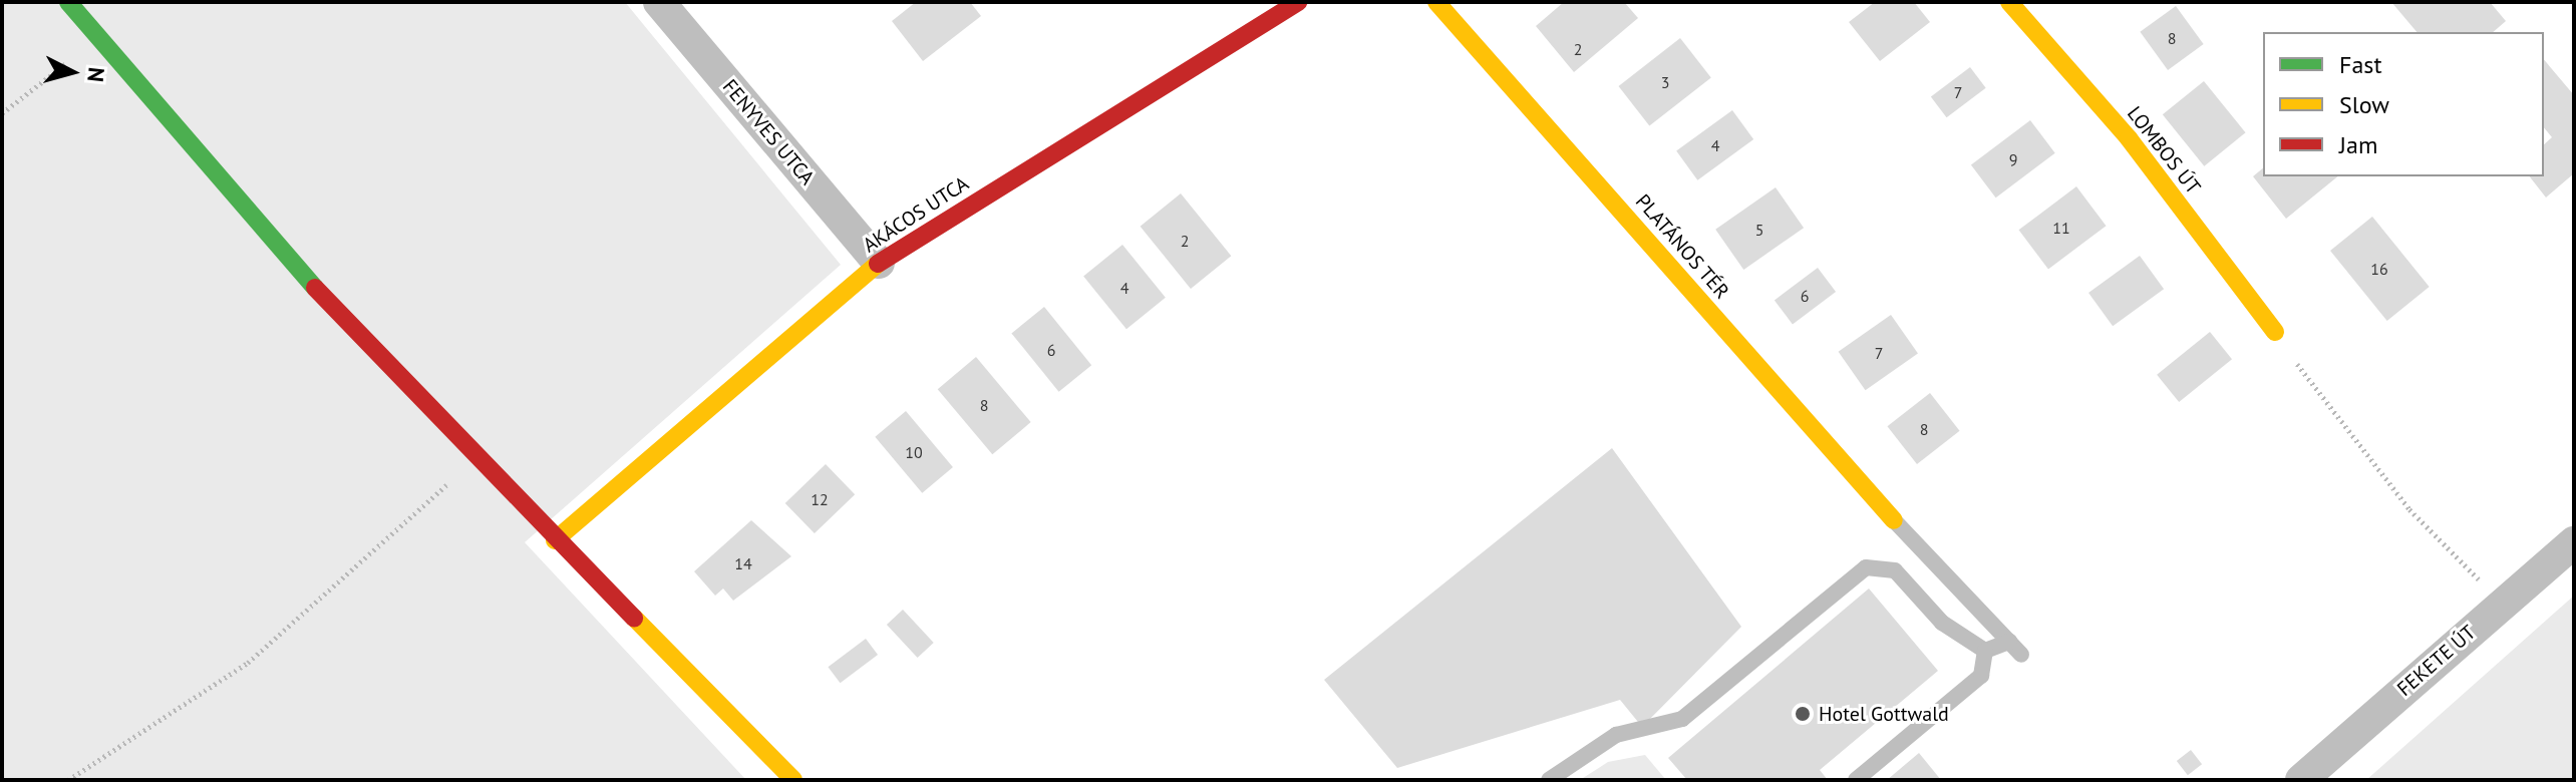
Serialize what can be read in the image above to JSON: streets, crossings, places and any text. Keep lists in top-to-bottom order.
{
  "streets": {
    "street": [
      "FENYVES UTCA",
      "LOMBOS ÚT",
      "AKÁCOS UTCA",
      "PLATÁNOS TÉR",
      "FEKETE ÚT"
    ]
  },
  "crossings": [
    ["FENYVES UTCA", "AKÁCOS UTCA"]
  ],
  "places": ["Hotel Gottwald"],
  "house_numbers": [
    "8",
    "2",
    "3",
    "7",
    "4",
    "9",
    "11",
    "5",
    "2",
    "16",
    "4",
    "6",
    "6",
    "7",
    "8",
    "8",
    "10",
    "12",
    "14"
  ],
  "legend": ["Fast", "Slow", "Jam"],
  "north": "right"
}
